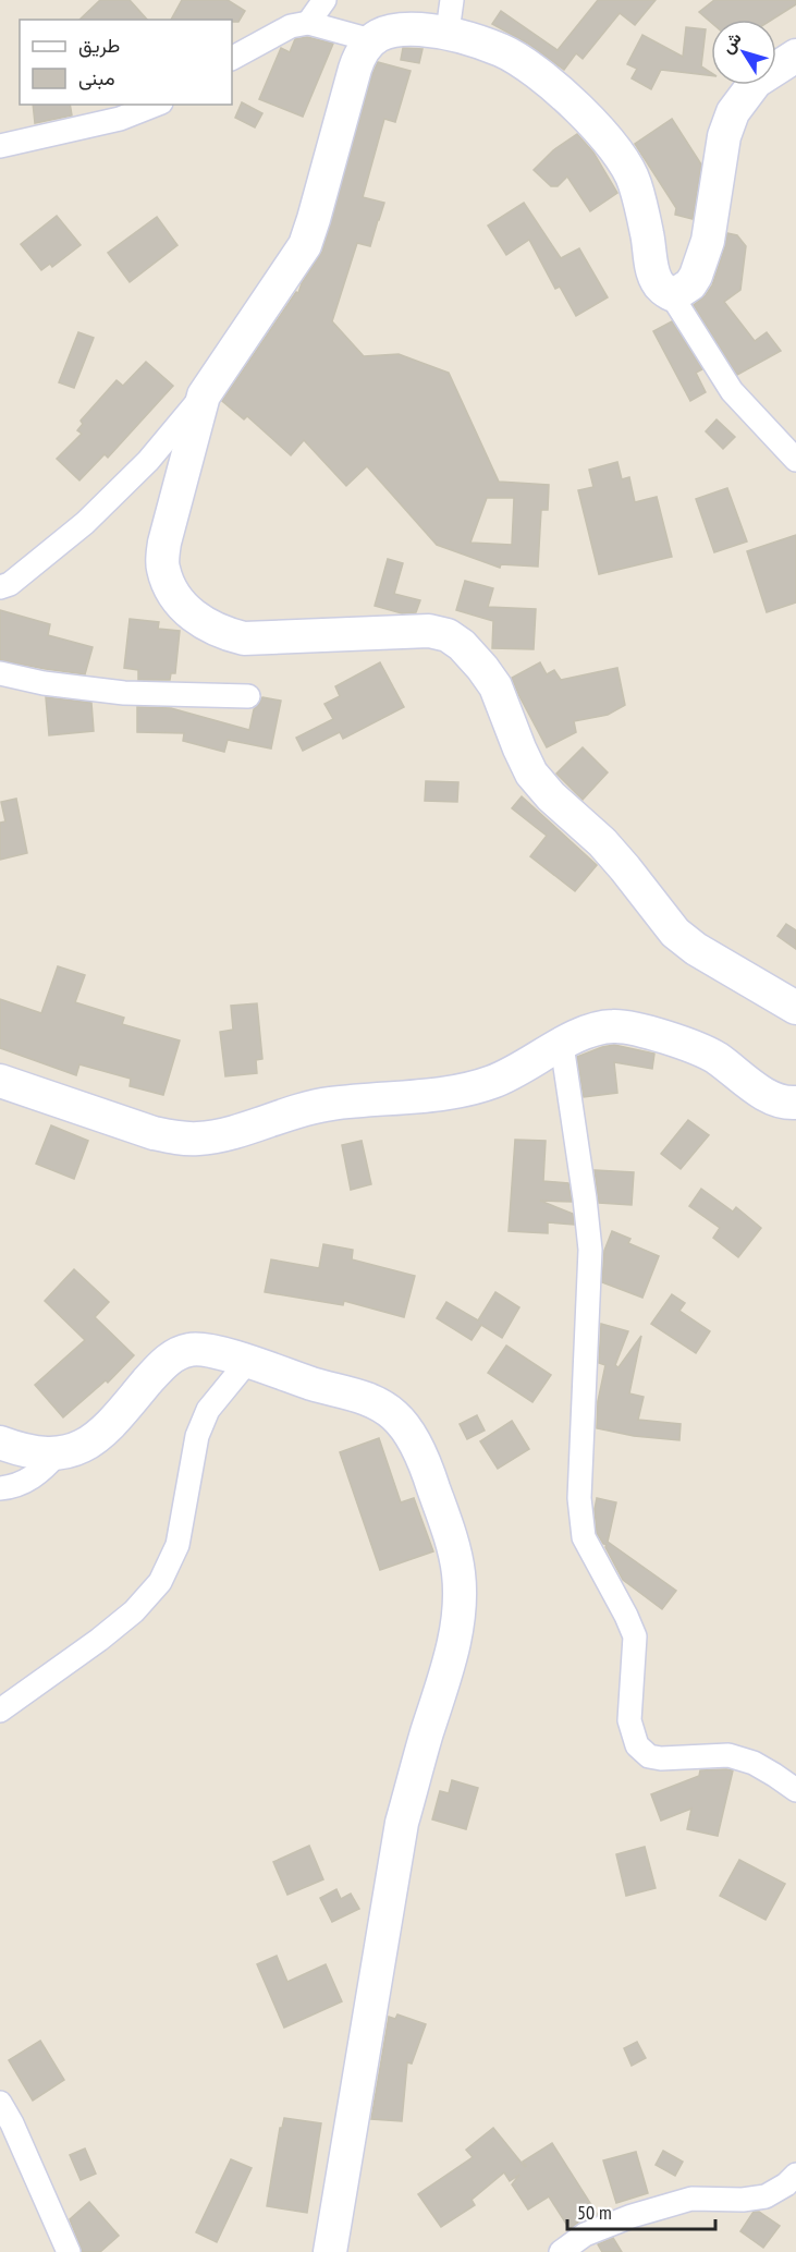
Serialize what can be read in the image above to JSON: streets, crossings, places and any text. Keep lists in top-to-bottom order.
{
  "legend": ["طريق", "مبنى"],
  "scale_bar": "50 m",
  "north": "top left"
}
